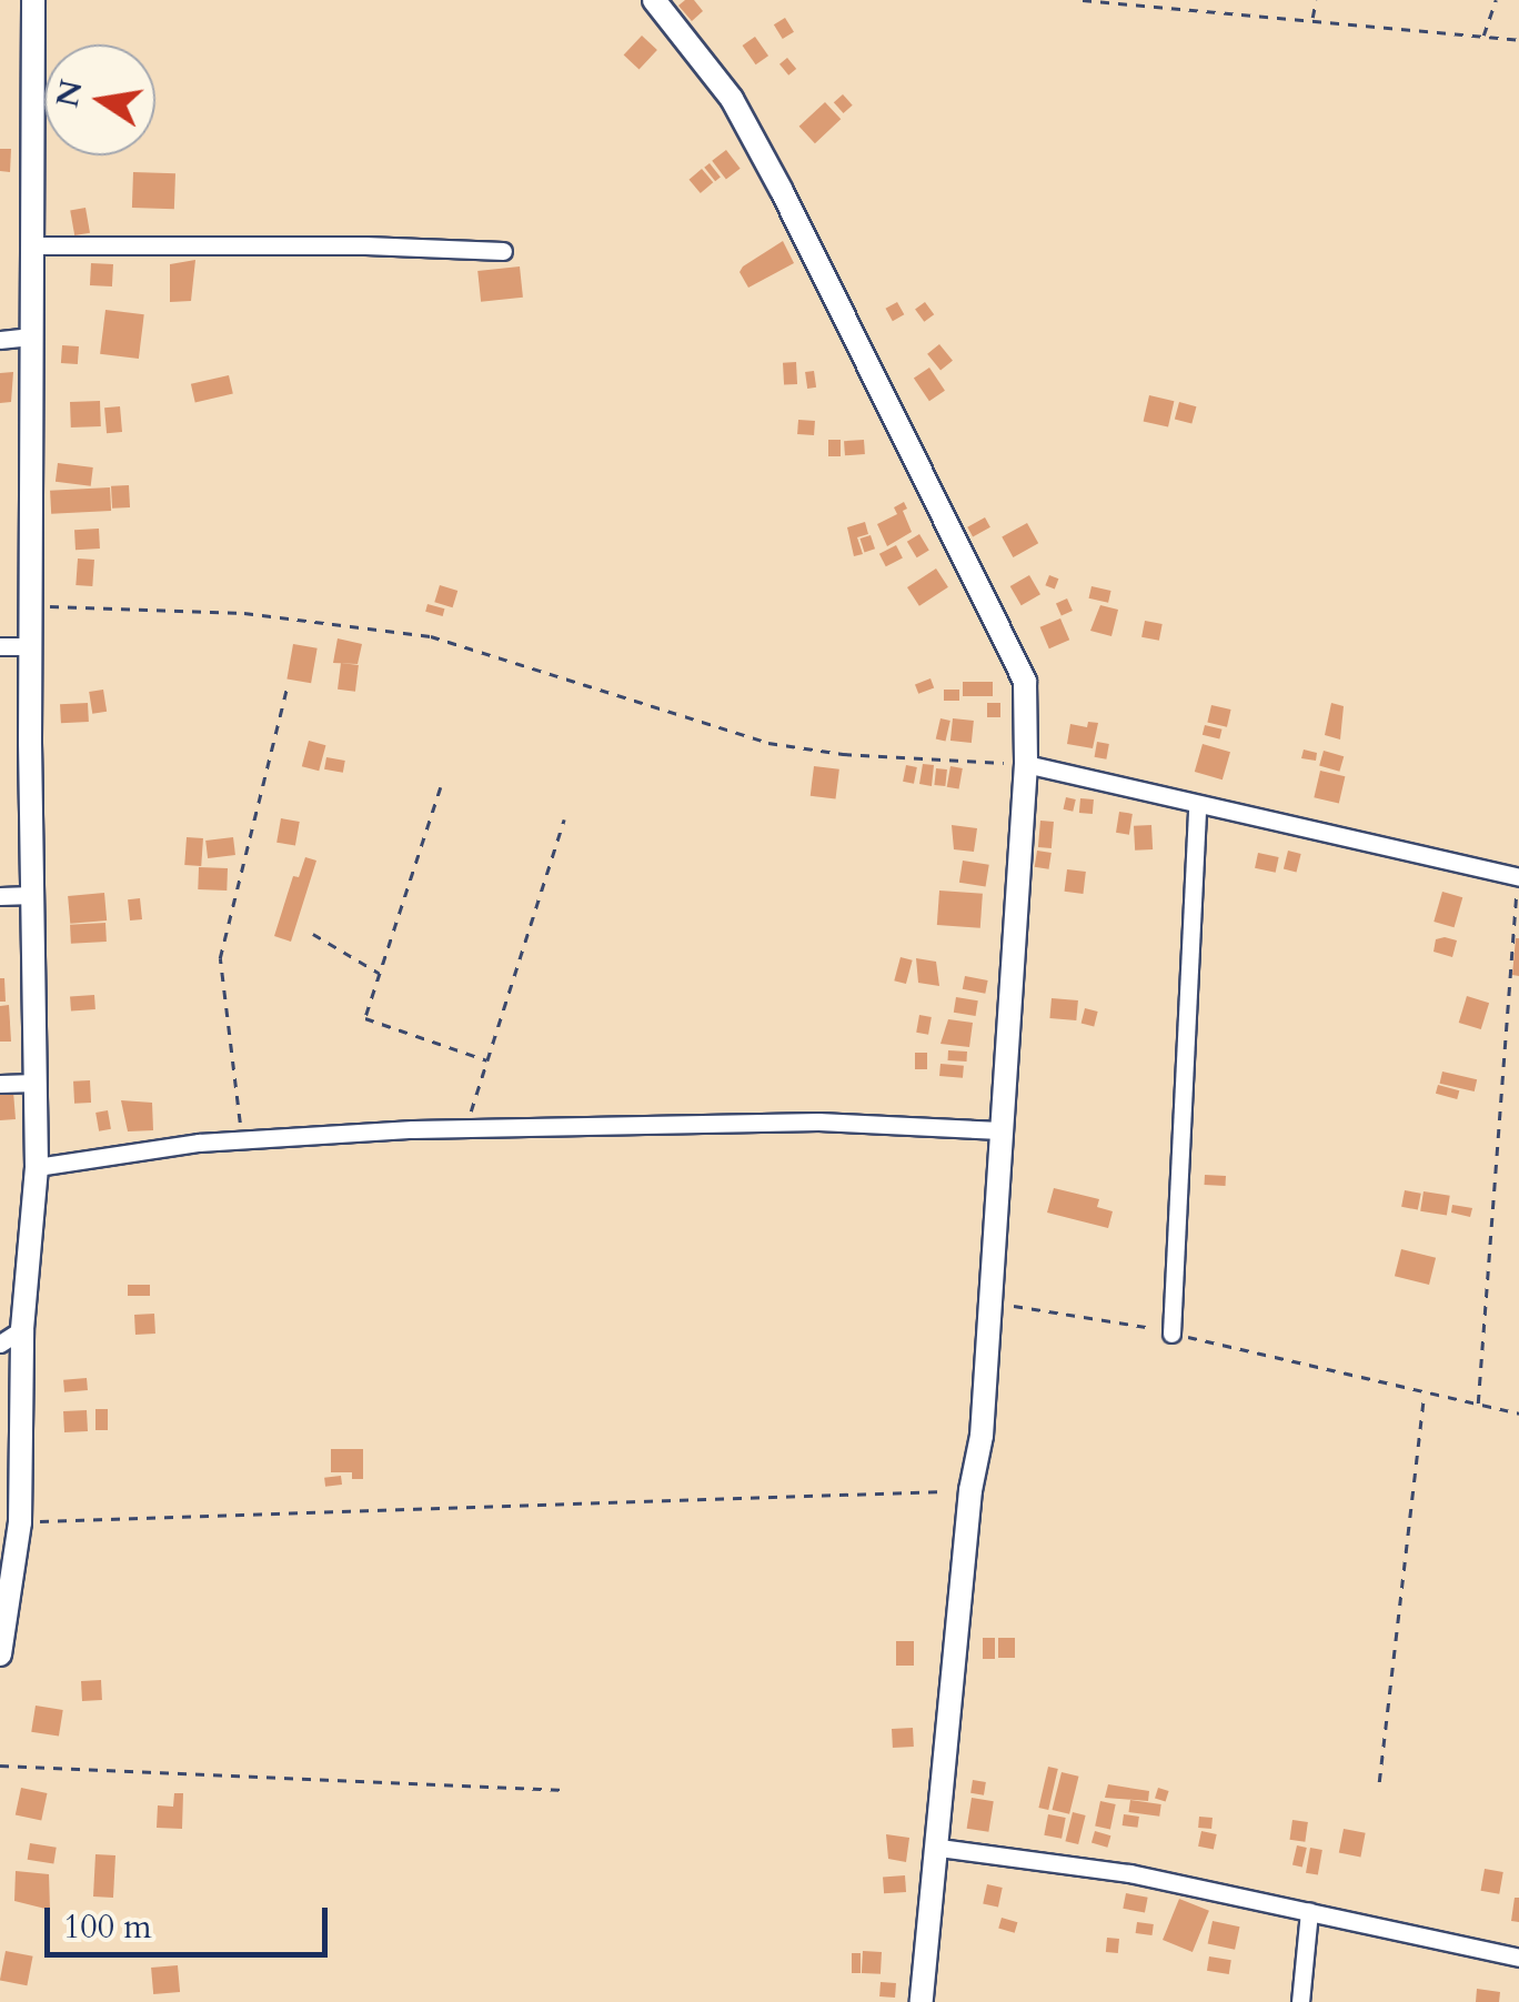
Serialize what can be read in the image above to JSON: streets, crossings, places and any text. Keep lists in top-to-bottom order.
{
  "scale_bar": "100 m",
  "north": "left"
}
